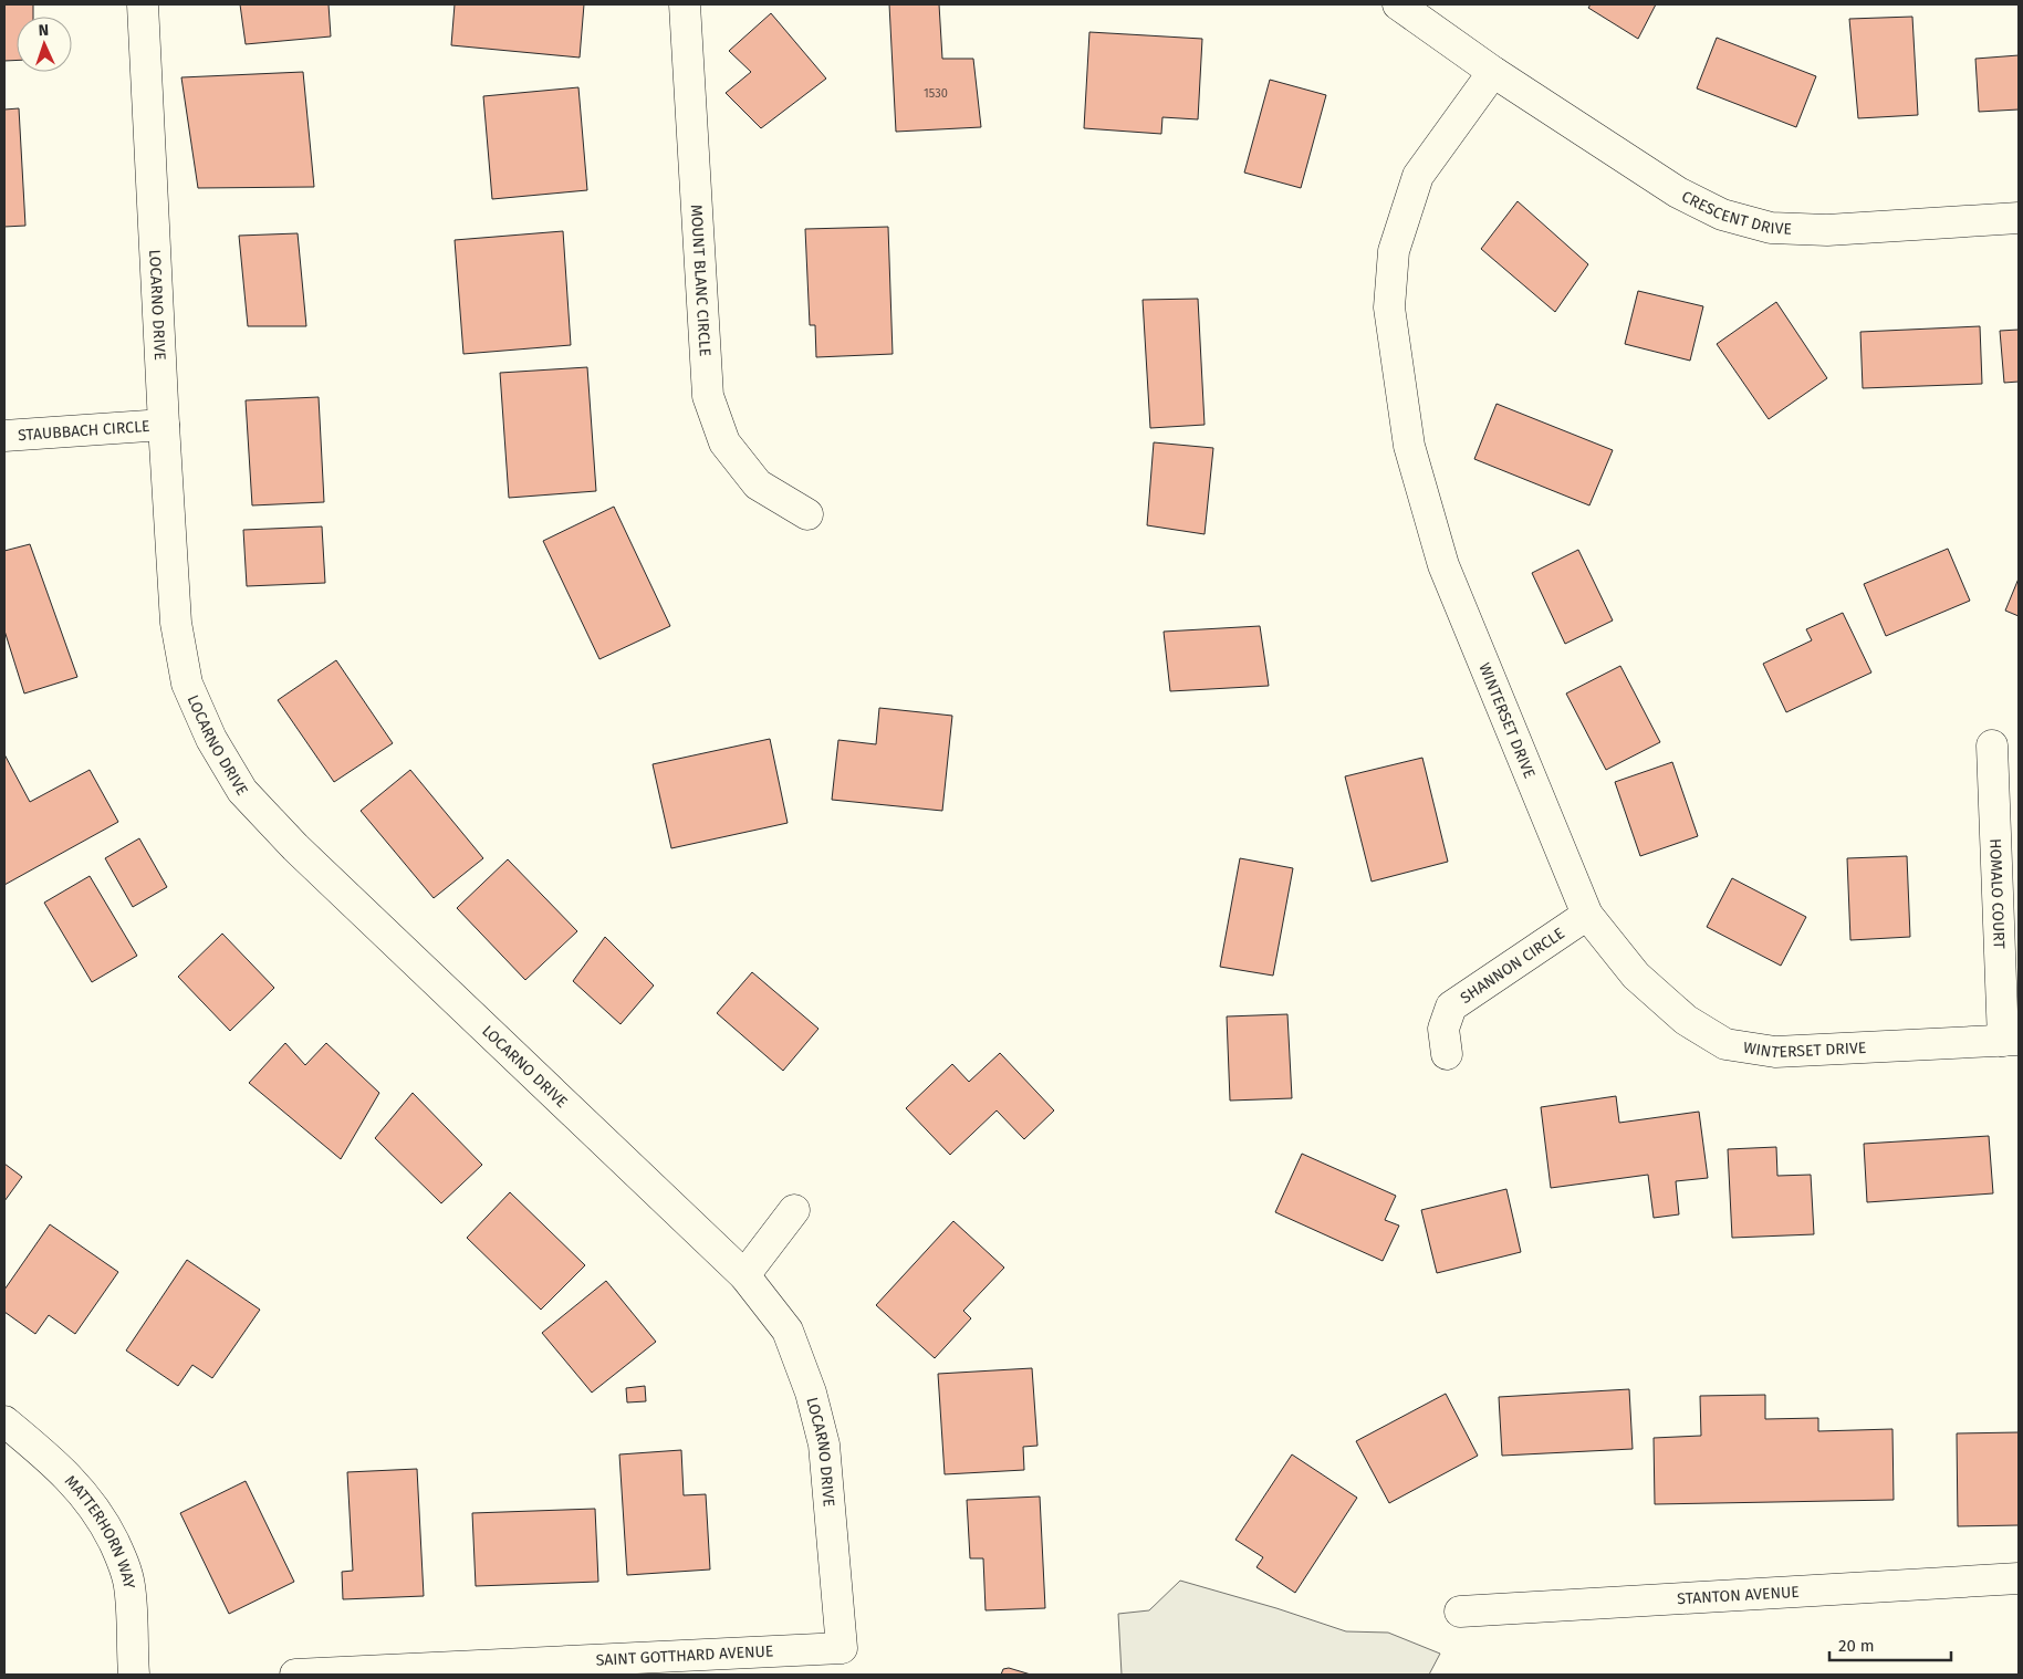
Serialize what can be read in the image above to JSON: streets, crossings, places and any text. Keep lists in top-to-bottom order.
{
  "streets": {
    "street": [
      "CRESCENT DRIVE",
      "MOUNT BLANC CIRCLE",
      "LOCARNO DRIVE",
      "STAUBBACH CIRCLE",
      "WINTERSET DRIVE",
      "HOMALO COURT",
      "SHANNON CIRCLE",
      "MATTERHORN WAY",
      "STANTON AVENUE",
      "SAINT GOTTHARD AVENUE"
    ]
  },
  "crossings": [
    ["CRESCENT DRIVE", "WINTERSET DRIVE"],
    ["LOCARNO DRIVE", "STAUBBACH CIRCLE"],
    ["LOCARNO DRIVE", "SAINT GOTTHARD AVENUE"],
    ["WINTERSET DRIVE", "HOMALO COURT"],
    ["WINTERSET DRIVE", "SHANNON CIRCLE"]
  ],
  "house_numbers": ["1530"],
  "scale_bar": "20 m",
  "north": "top"
}
